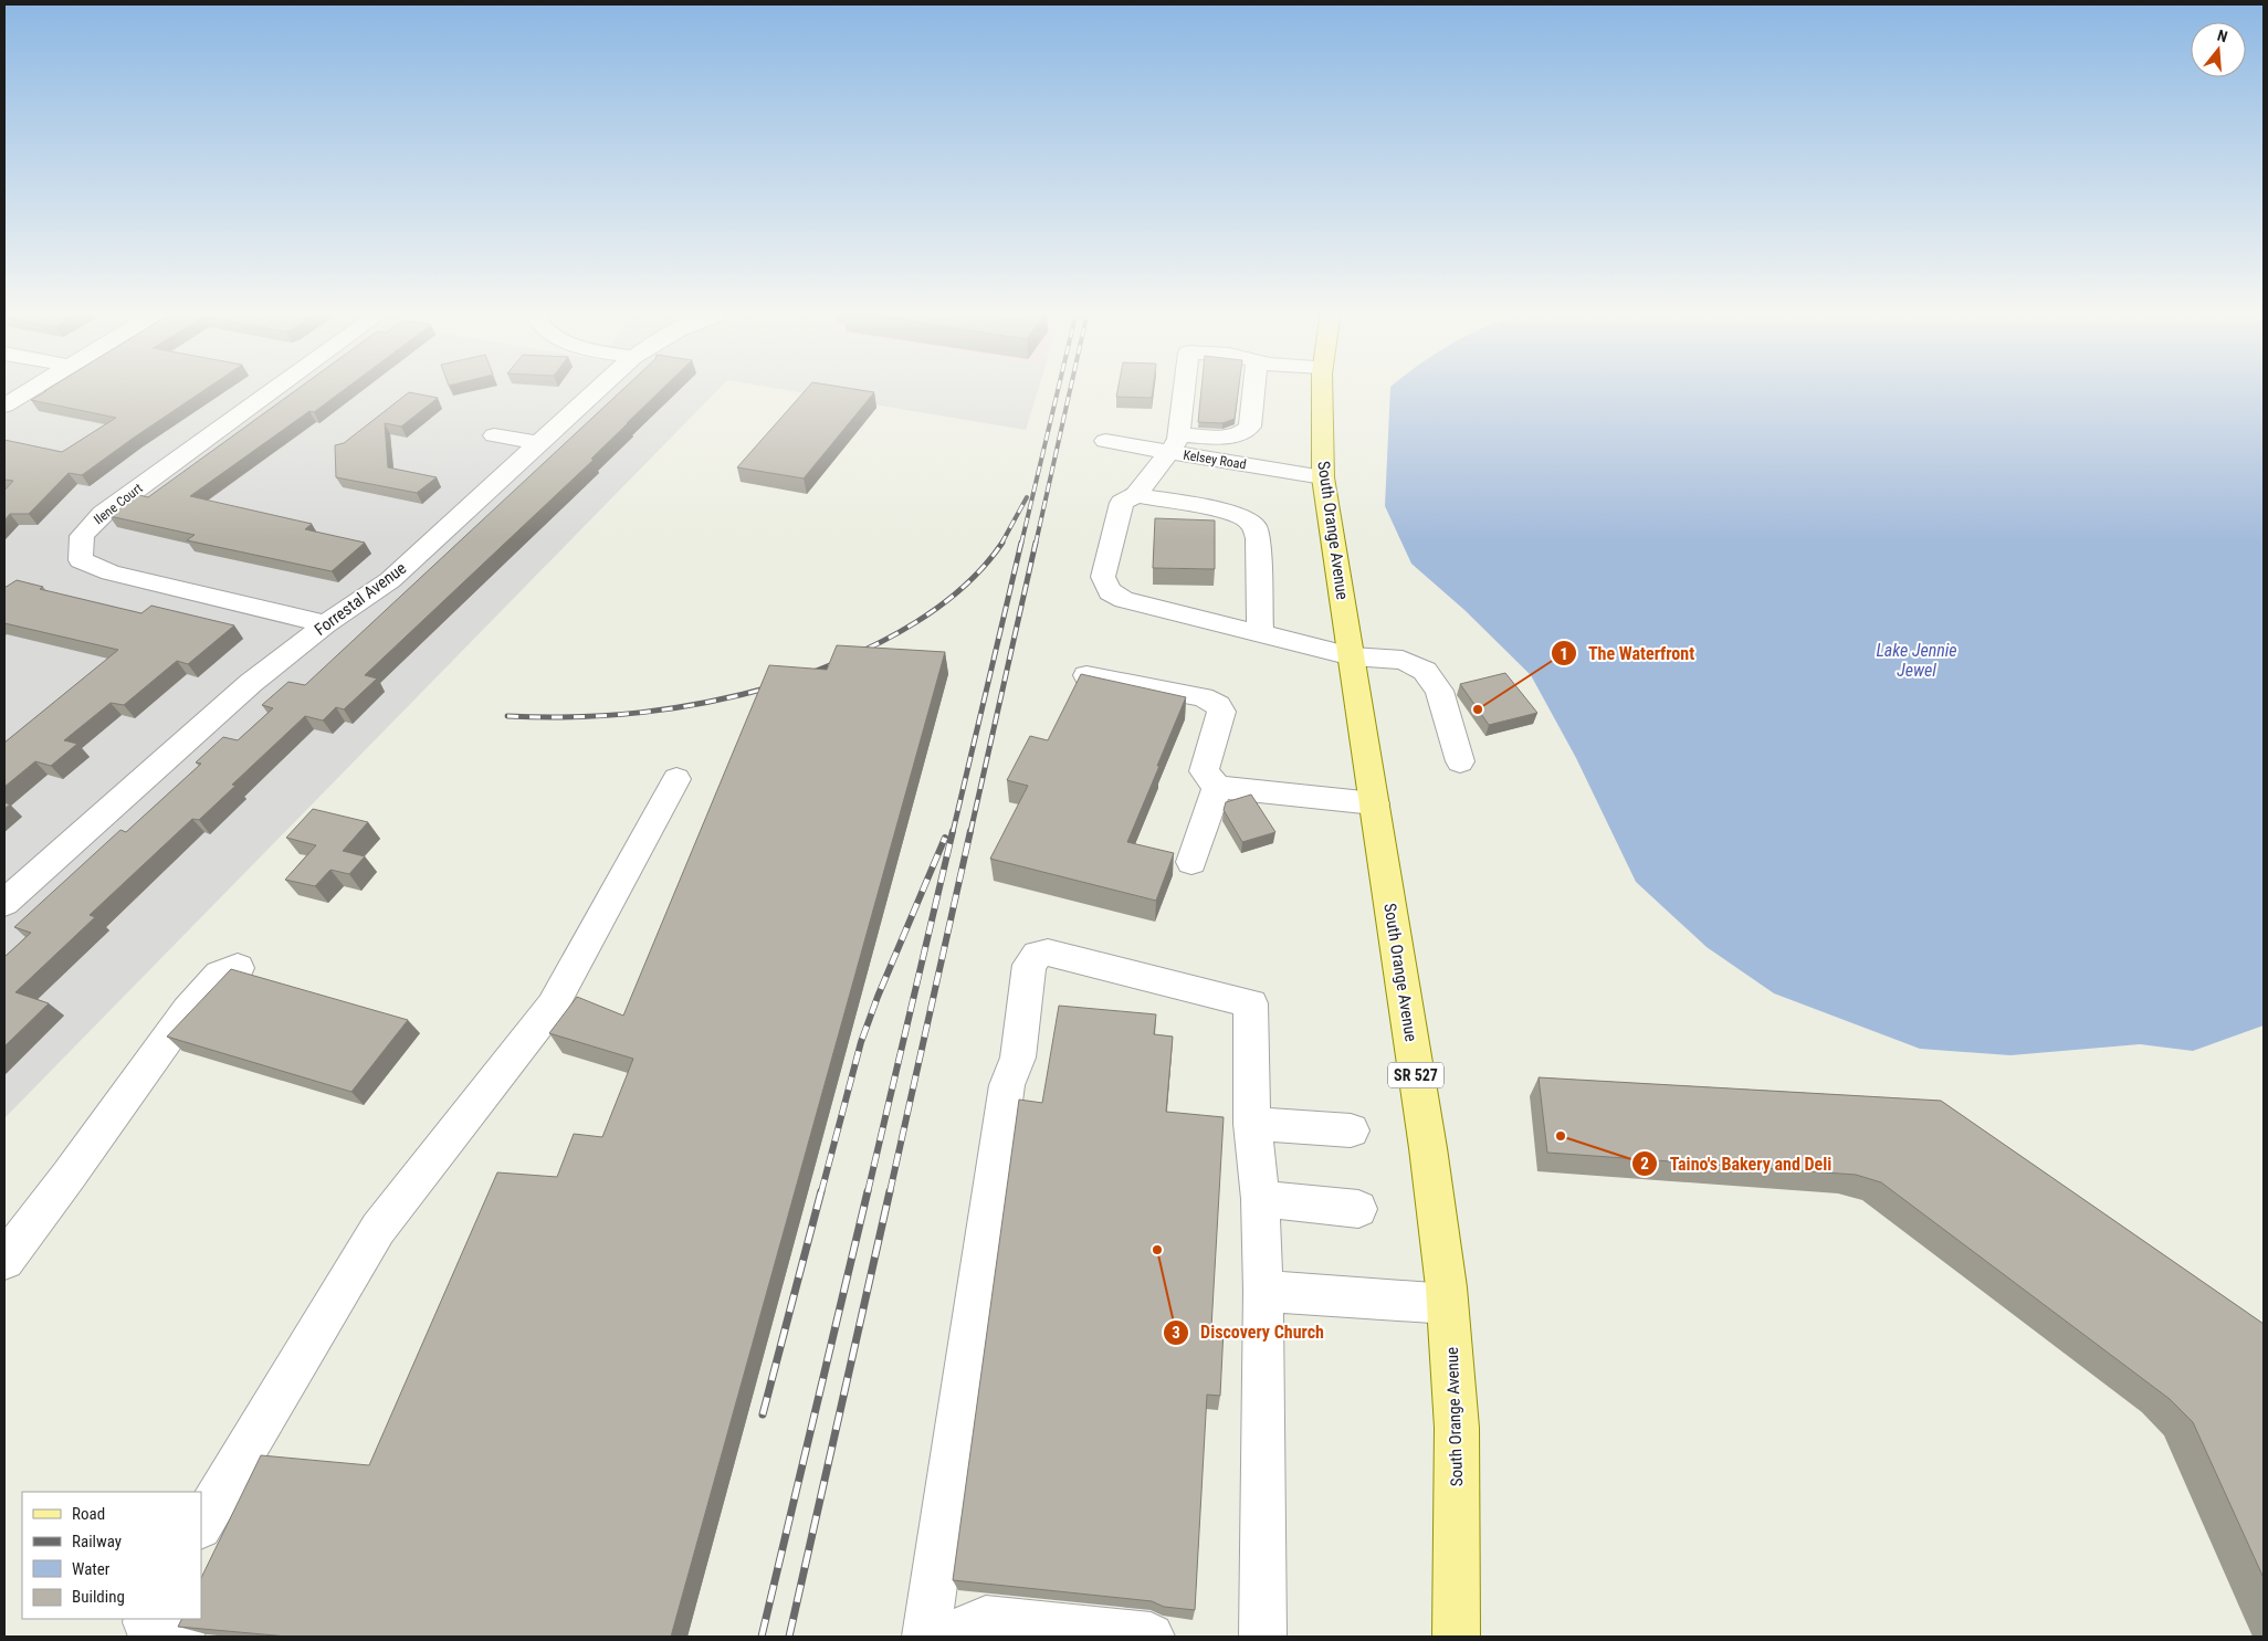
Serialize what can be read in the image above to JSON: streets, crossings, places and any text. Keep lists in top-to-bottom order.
{
  "streets": {
    "main road": ["South Orange Avenue", "SR 527"],
    "street": ["Kelsey Road", "Ilene Court", "Forrestal Avenue"]
  },
  "crossings": [
    ["Kelsey Road", "South Orange Avenue"],
    ["Ilene Court", "Forrestal Avenue"]
  ],
  "water": ["Lake Jennie Jewel"],
  "places": ["The Waterfront", "Taino's Bakery and Deli", "Discovery Church"],
  "legend": [
    "Road",
    "Railway",
    "Water",
    "Building"
  ],
  "north": "top"
}
